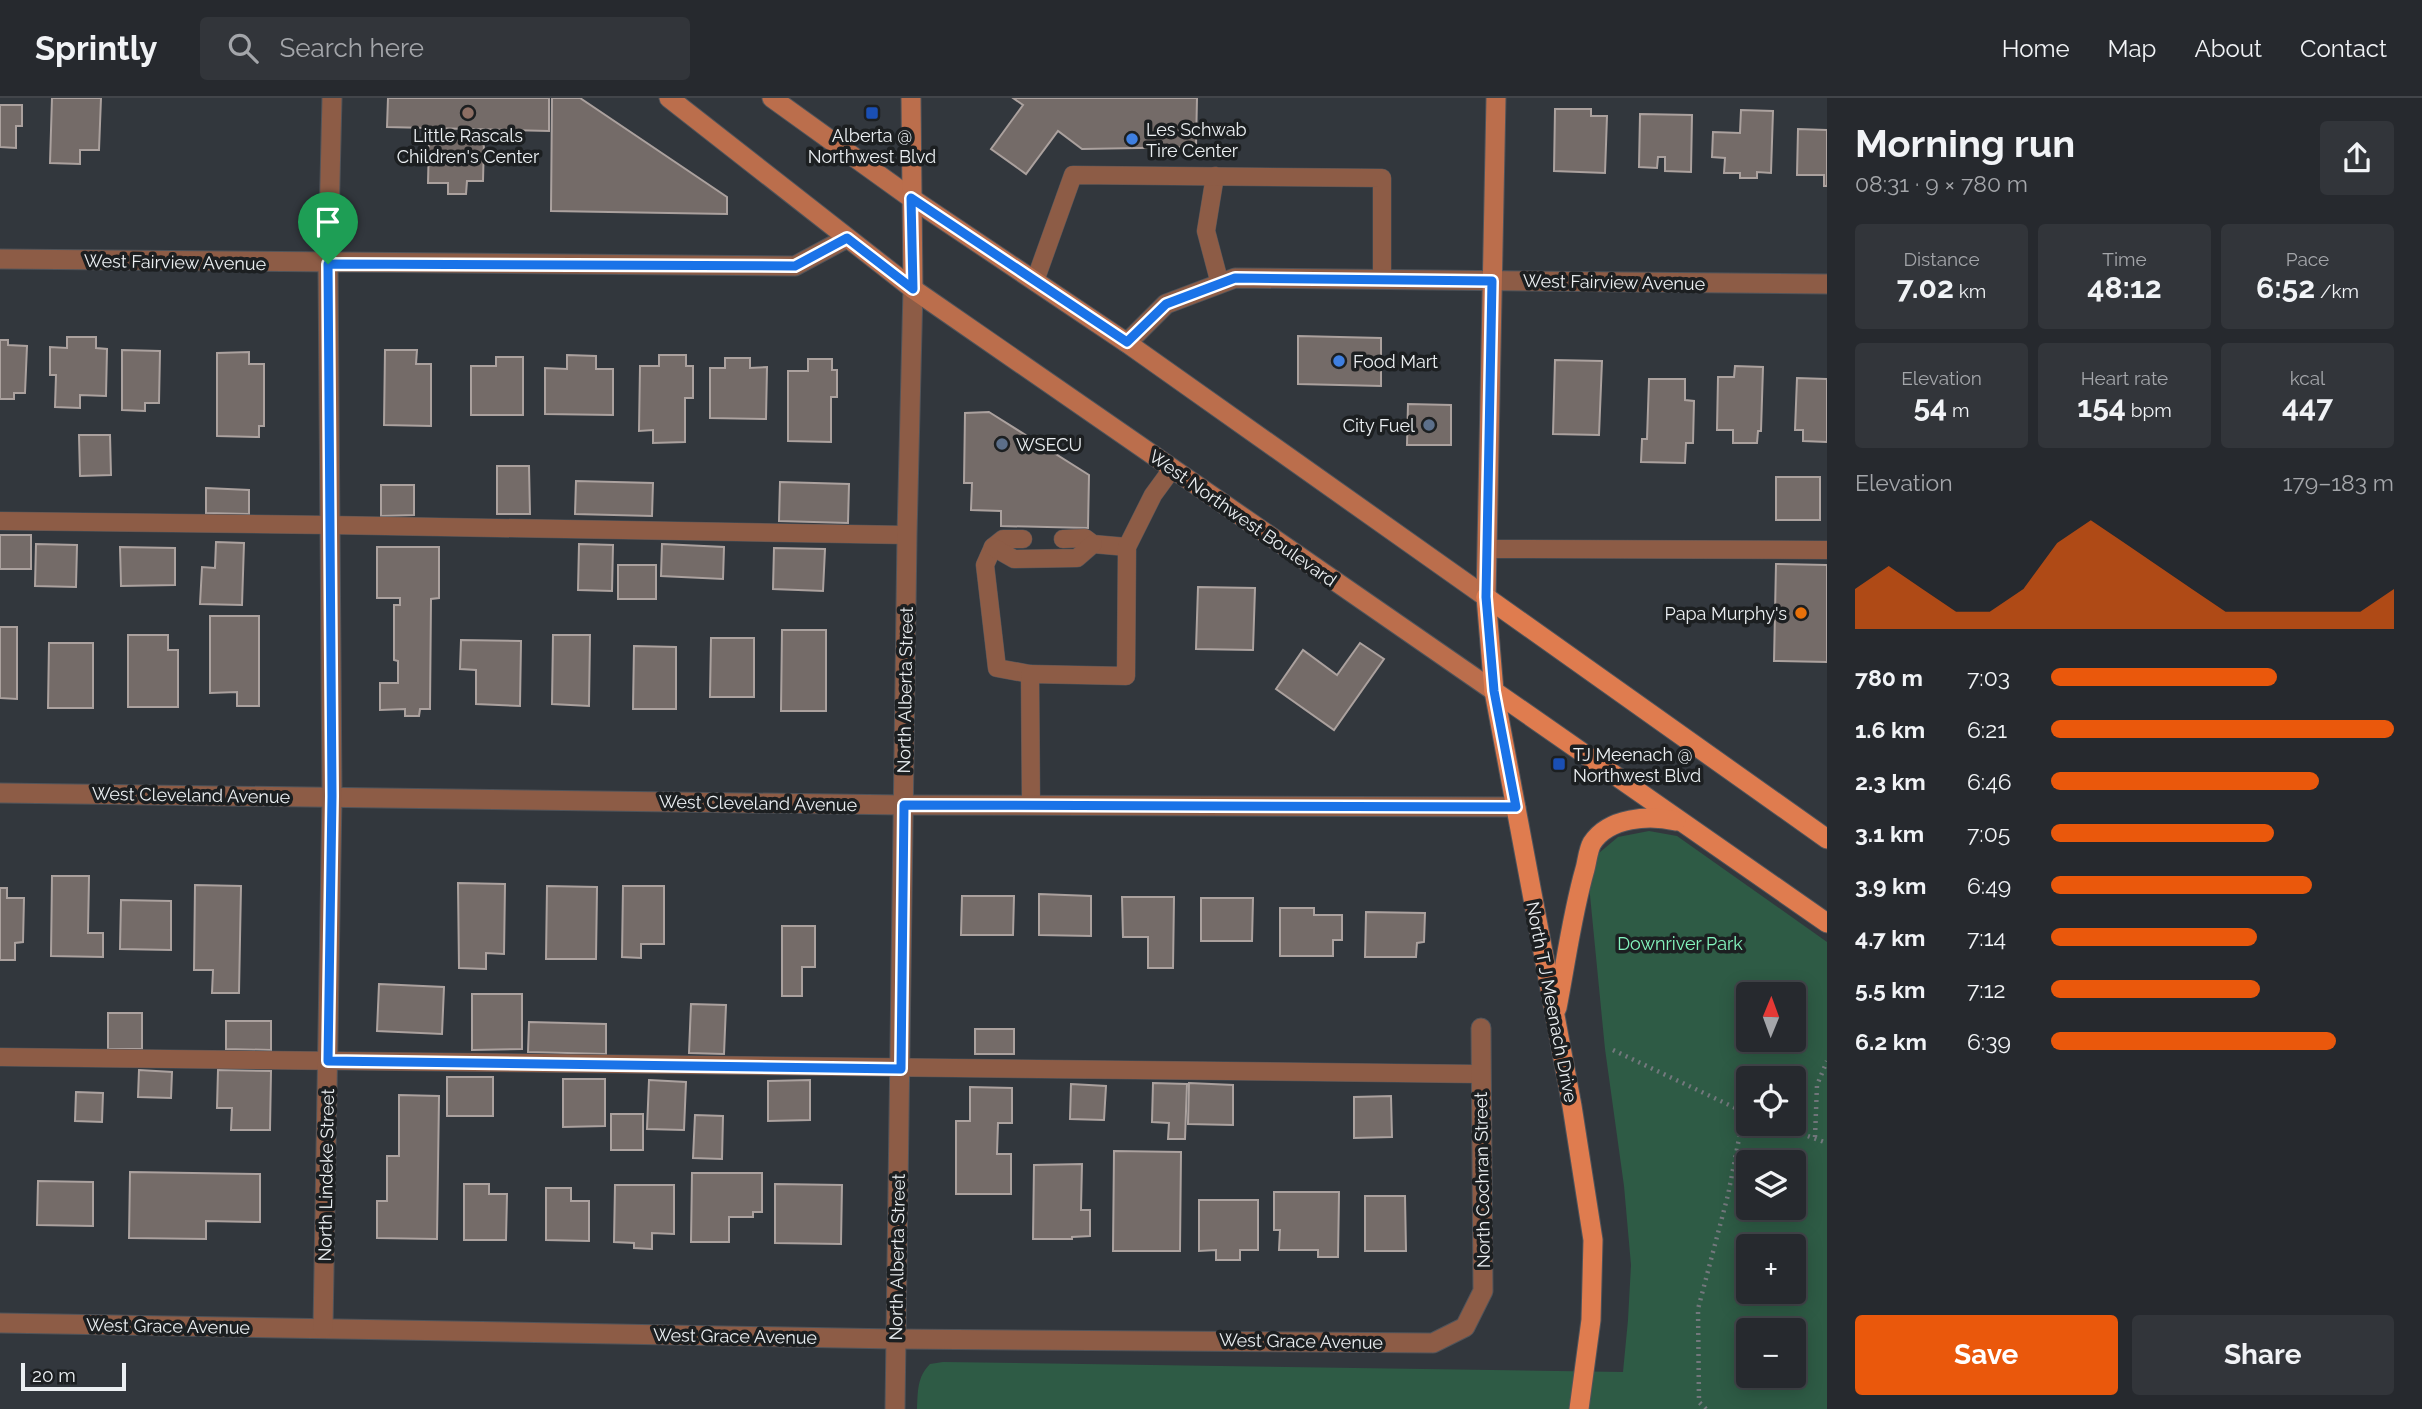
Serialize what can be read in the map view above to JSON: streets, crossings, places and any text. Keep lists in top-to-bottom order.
{
  "streets": {
    "main road": ["West Northwest Boulevard", "North Alberta Street", "North T J Meenach Drive"],
    "street": [
      "West Fairview Avenue",
      "West Cleveland Avenue",
      "North Lindeke Street",
      "North Cochran Street",
      "West Grace Avenue"
    ]
  },
  "crossings": [
    ["West Fairview Avenue", "West Northwest Boulevard"],
    ["West Fairview Avenue", "North Lindeke Street"],
    ["West Northwest Boulevard", "North Alberta Street"],
    ["West Northwest Boulevard", "North T J Meenach Drive"],
    ["North Alberta Street", "West Cleveland Avenue"],
    ["North Alberta Street", "West Grace Avenue"],
    ["West Cleveland Avenue", "North T J Meenach Drive"],
    ["West Cleveland Avenue", "North Lindeke Street"],
    ["North Lindeke Street", "West Grace Avenue"],
    ["North Cochran Street", "West Grace Avenue"]
  ],
  "parks": ["Downriver Park"],
  "places": {
    "other": [
      "Little Rascals Children's Center",
      "Les Schwab Tire Center",
      "Food Mart",
      "City Fuel",
      "WSECU",
      "Papa Murphy's"
    ],
    "transit": ["Alberta @ Northwest Blvd", "TJ Meenach @ Northwest Blvd"]
  },
  "scale_bar": "20 m",
  "north": "top",
  "page": {
    "header": "Sprintly",
    "search": "Search here",
    "nav": [
      "Home",
      "Map",
      "About",
      "Contact"
    ],
    "heading": ["Morning run", "08:31 · 9 × 780 m"],
    "stats": [
      ["Distance", "7.02 km"],
      ["Time", "48:12"],
      ["Pace", "6:52 /km"],
      ["Elevation", "54 m"],
      ["Heart rate", "154 bpm"],
      ["kcal", "447"]
    ],
    "chart": ["Elevation", "179–183 m"],
    "list": [
      {
        "name": "780 m",
        "note": "7:03"
      },
      {
        "name": "1.6 km",
        "note": "6:21"
      },
      {
        "name": "2.3 km",
        "note": "6:46"
      },
      {
        "name": "3.1 km",
        "note": "7:05"
      },
      {
        "name": "3.9 km",
        "note": "6:49"
      },
      {
        "name": "4.7 km",
        "note": "7:14"
      },
      {
        "name": "5.5 km",
        "note": "7:12"
      },
      {
        "name": "6.2 km",
        "note": "6:39"
      }
    ],
    "map_buttons": ["+", "−"],
    "buttons": ["Save", "Share"],
    "scale": "20 m"
  }
}
